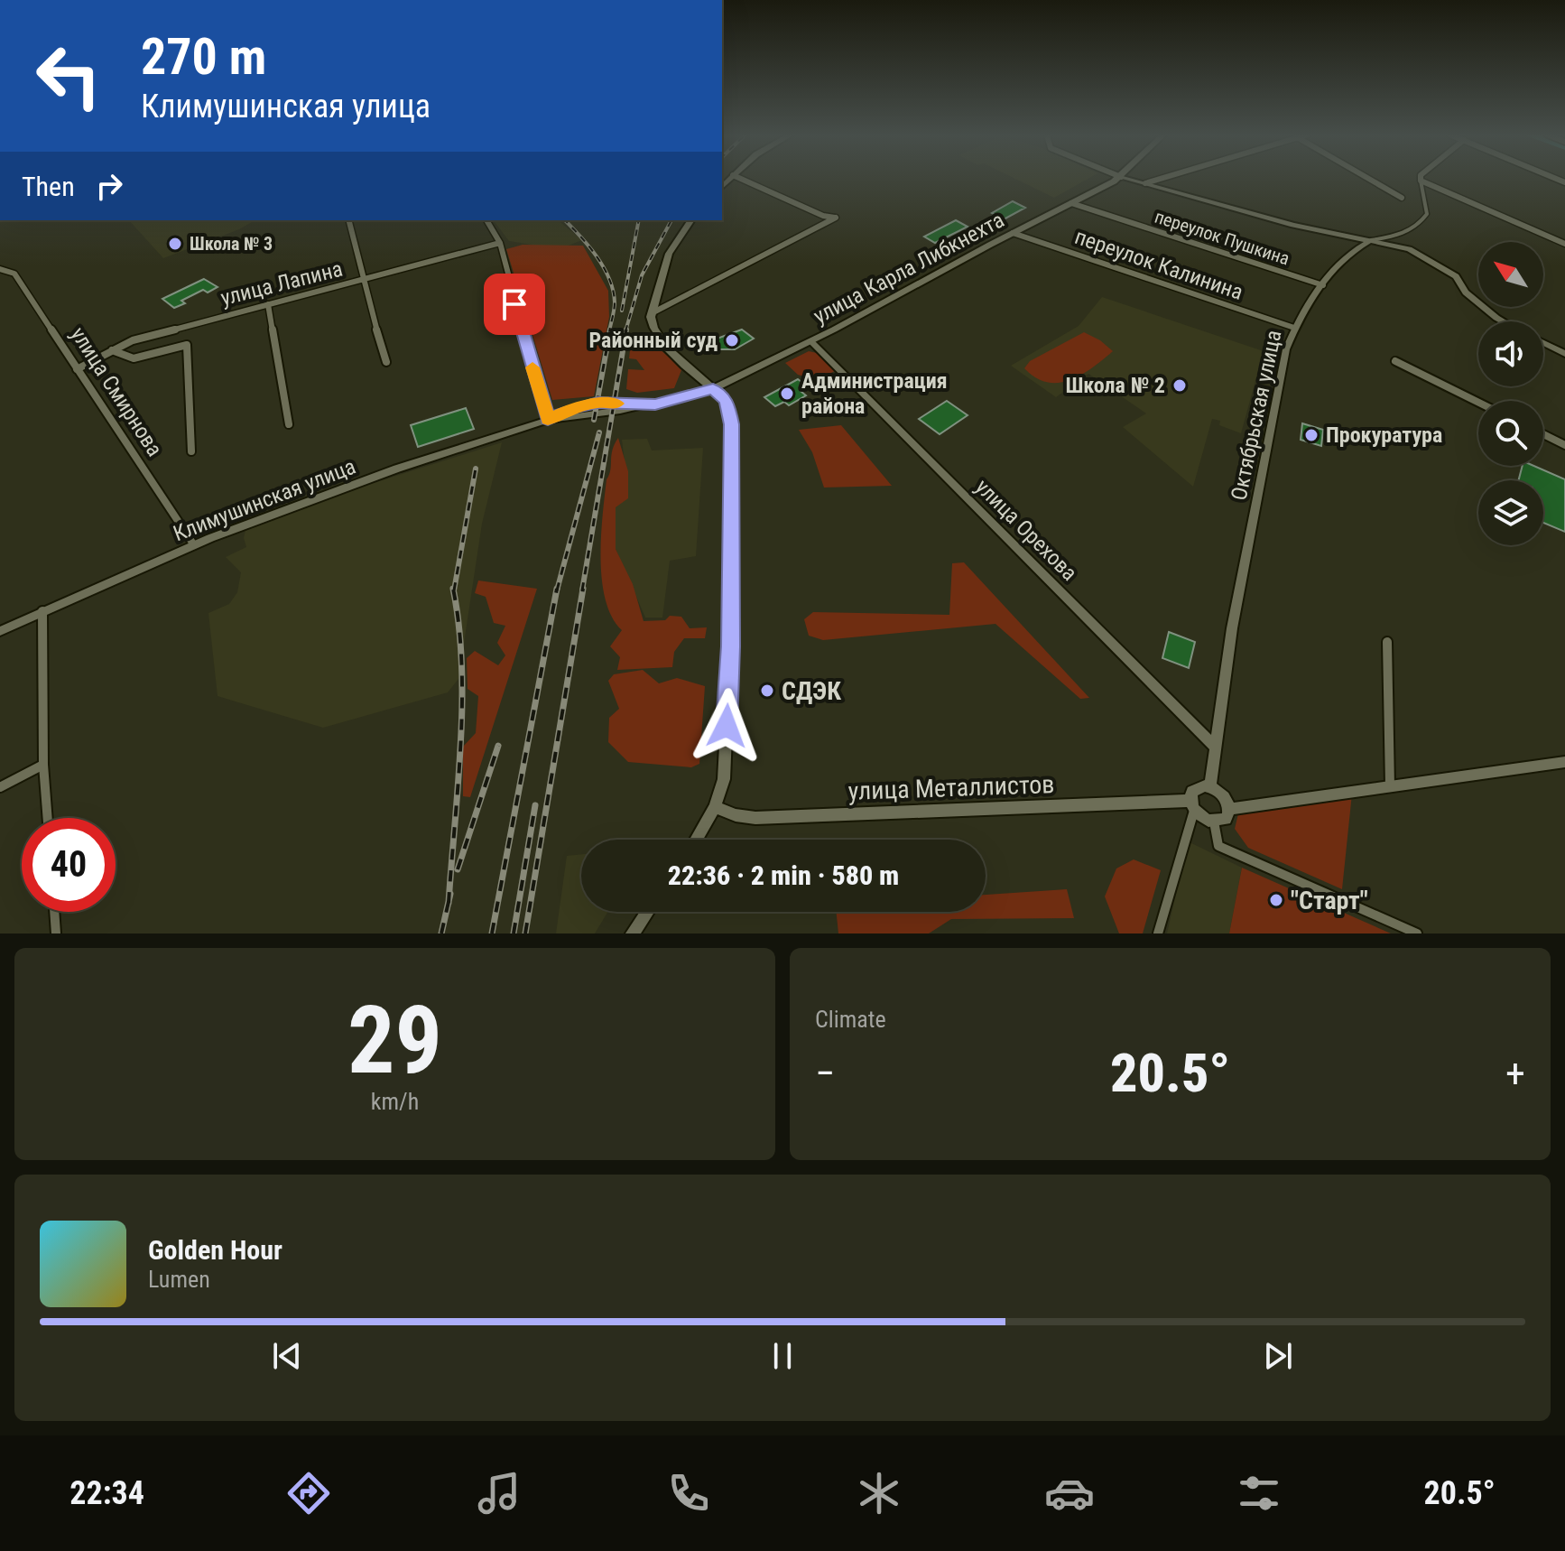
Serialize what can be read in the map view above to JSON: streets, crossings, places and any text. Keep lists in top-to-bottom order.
{
  "streets": {
    "main road": ["улица Карла Либкнехта"],
    "street": [
      "переулок Пушкина",
      "переулок Калинина",
      "улица Лапина",
      "улица Смирнова",
      "Октябрьская улица",
      "Климушинская улица",
      "улица Орехова",
      "улица Металлистов"
    ]
  },
  "crossings": [
    ["переулок Пушкина", "улица Карла Либкнехта"],
    ["переулок Пушкина", "Октябрьская улица"],
    ["переулок Калинина", "улица Карла Либкнехта"],
    ["переулок Калинина", "Октябрьская улица"],
    ["улица Карла Либкнехта", "Климушинская улица"],
    ["улица Карла Либкнехта", "улица Орехова"],
    ["улица Лапина", "улица Смирнова"],
    ["улица Смирнова", "Климушинская улица"],
    ["Октябрьская улица", "улица Орехова"],
    ["Октябрьская улица", "улица Металлистов"]
  ],
  "places": [
    "Школа № 3",
    "Районный суд",
    "Школа № 2",
    "Администрация района",
    "Прокуратура",
    "СДЭК",
    "\"Старт\""
  ],
  "north": "top left",
  "page": {
    "turn": ["270 m", "Климушинская улица"],
    "then": "Then",
    "limit": "40",
    "trip": "22:36 · 2 min · 580 m",
    "tile": [
      ["29", "km/h"],
      "Climate"
    ],
    "heat": ["−", "20.5°", "+"],
    "song": ["Golden Hour", "Lumen"],
    "tabs": ["22:34", "20.5°"]
  }
}
